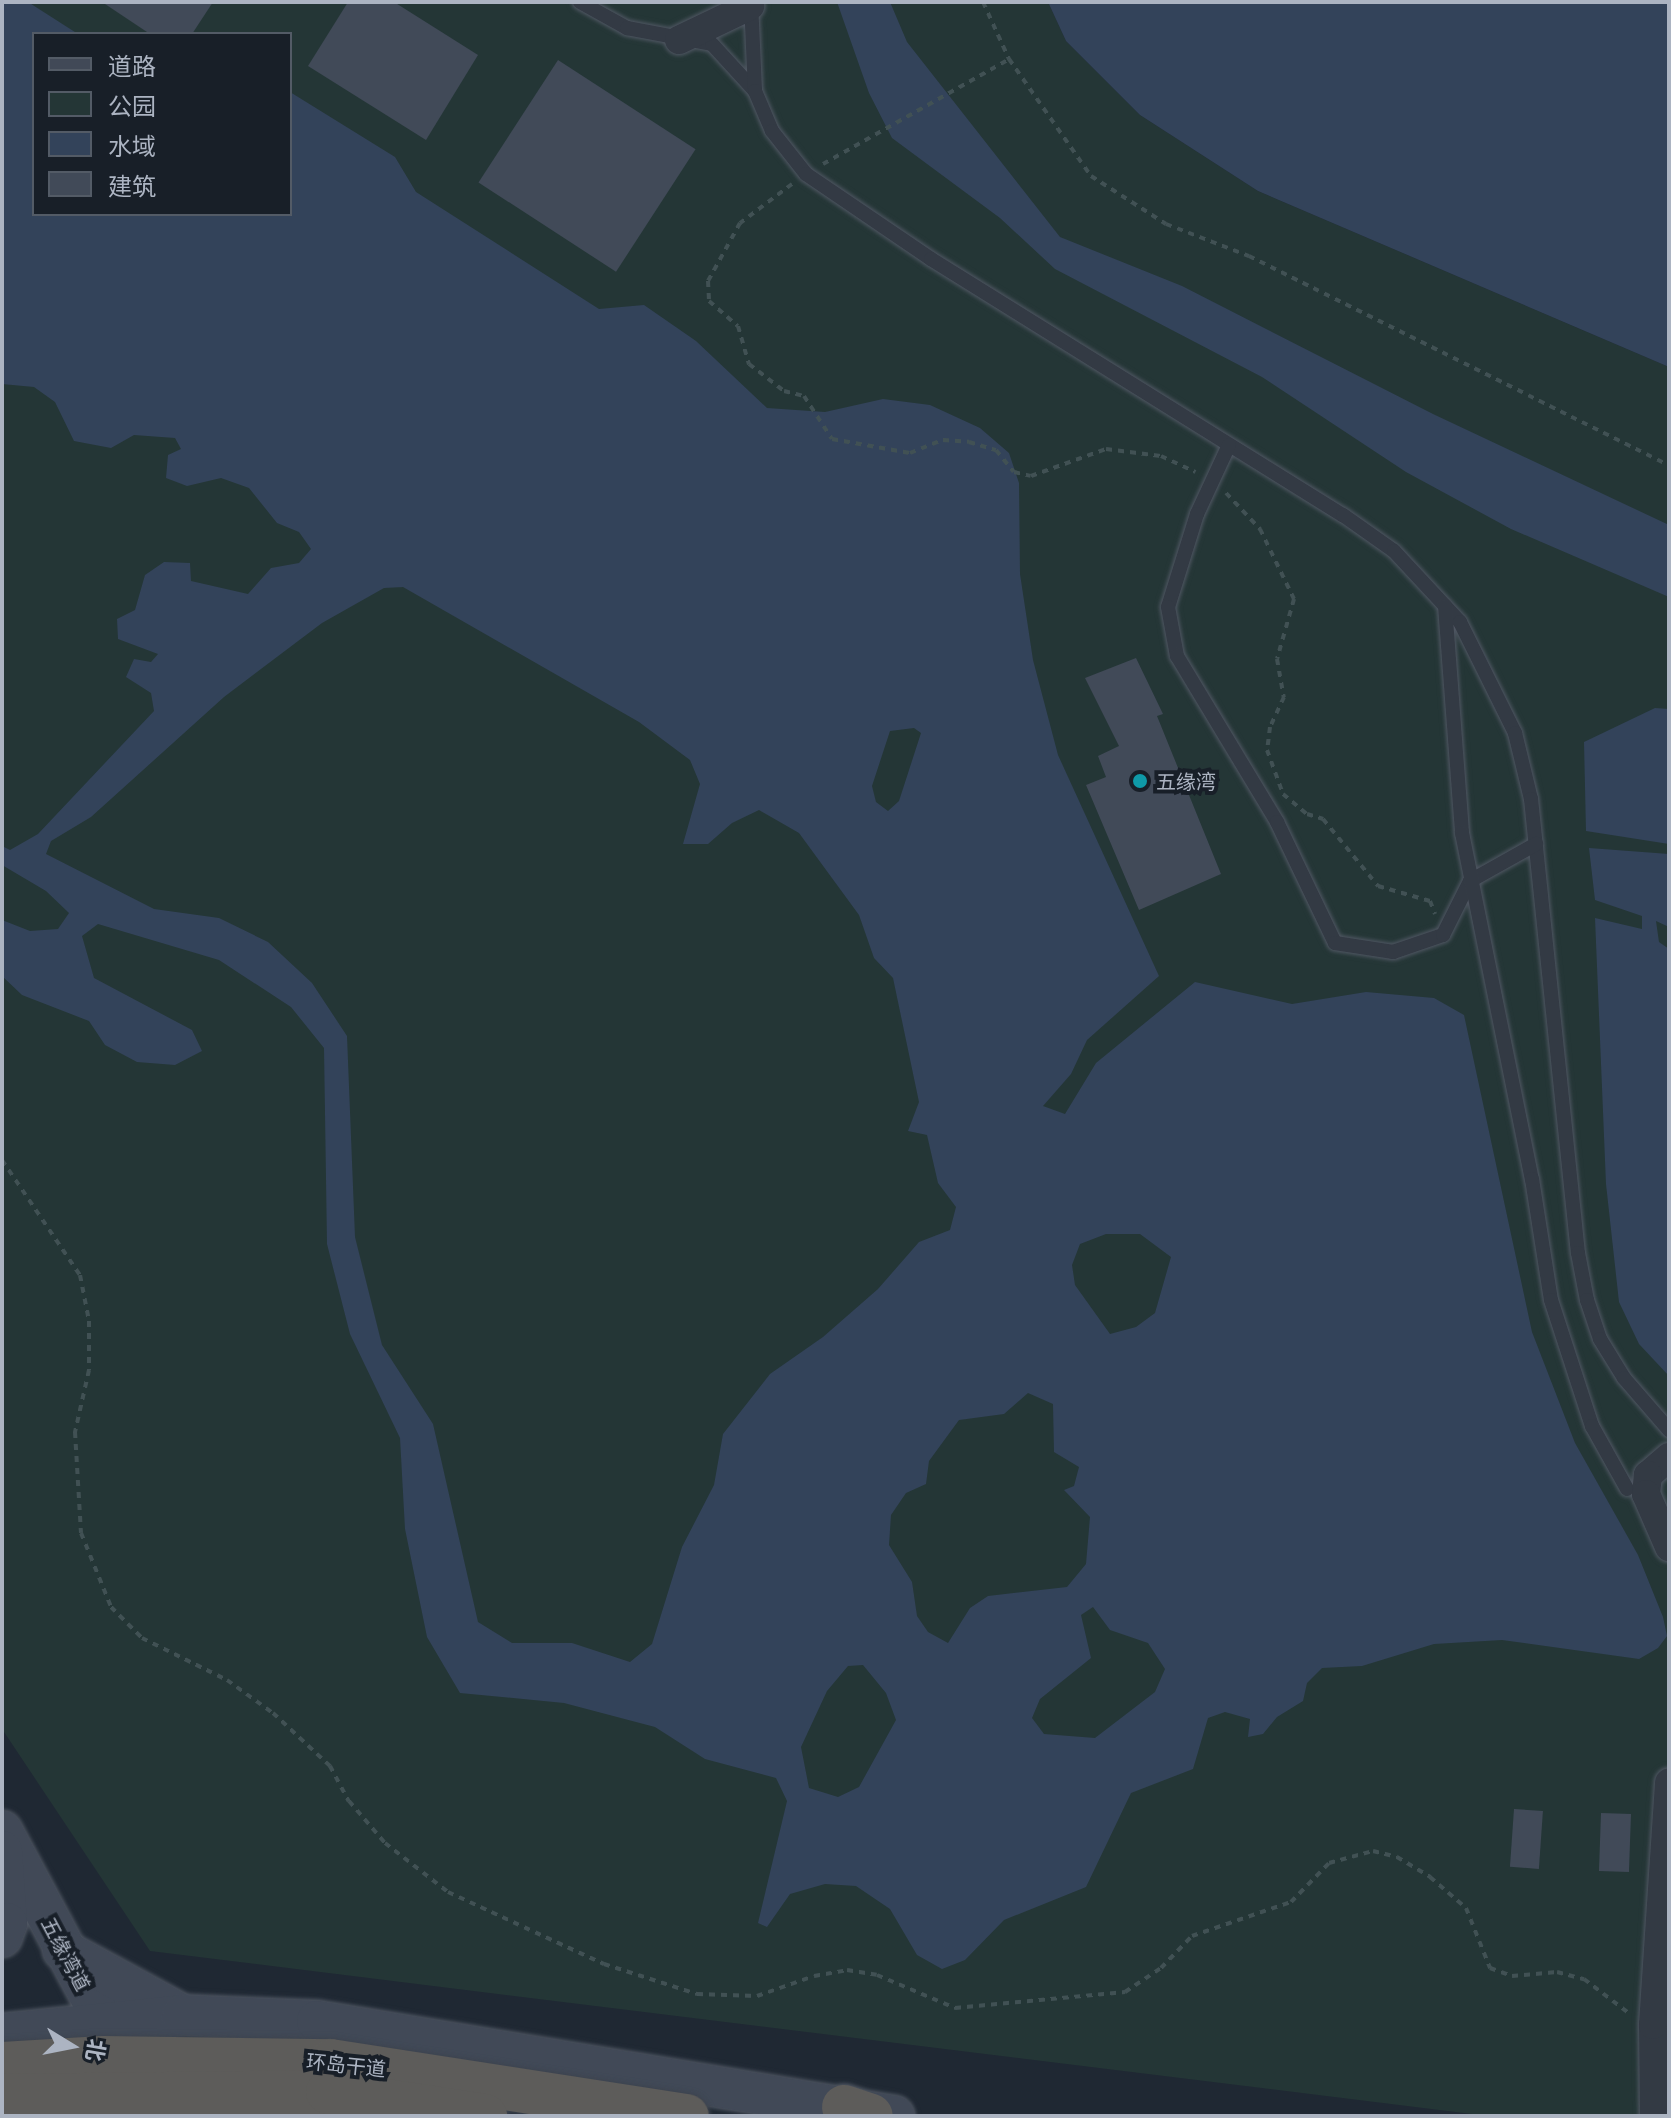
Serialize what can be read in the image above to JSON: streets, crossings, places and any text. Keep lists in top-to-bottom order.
{
  "streets": {
    "highway": ["环岛干道"],
    "main road": ["五缘湾道"]
  },
  "places": ["五缘湾"],
  "legend": [
    "道路",
    "公园",
    "水域",
    "建筑"
  ],
  "north": "right"
}
